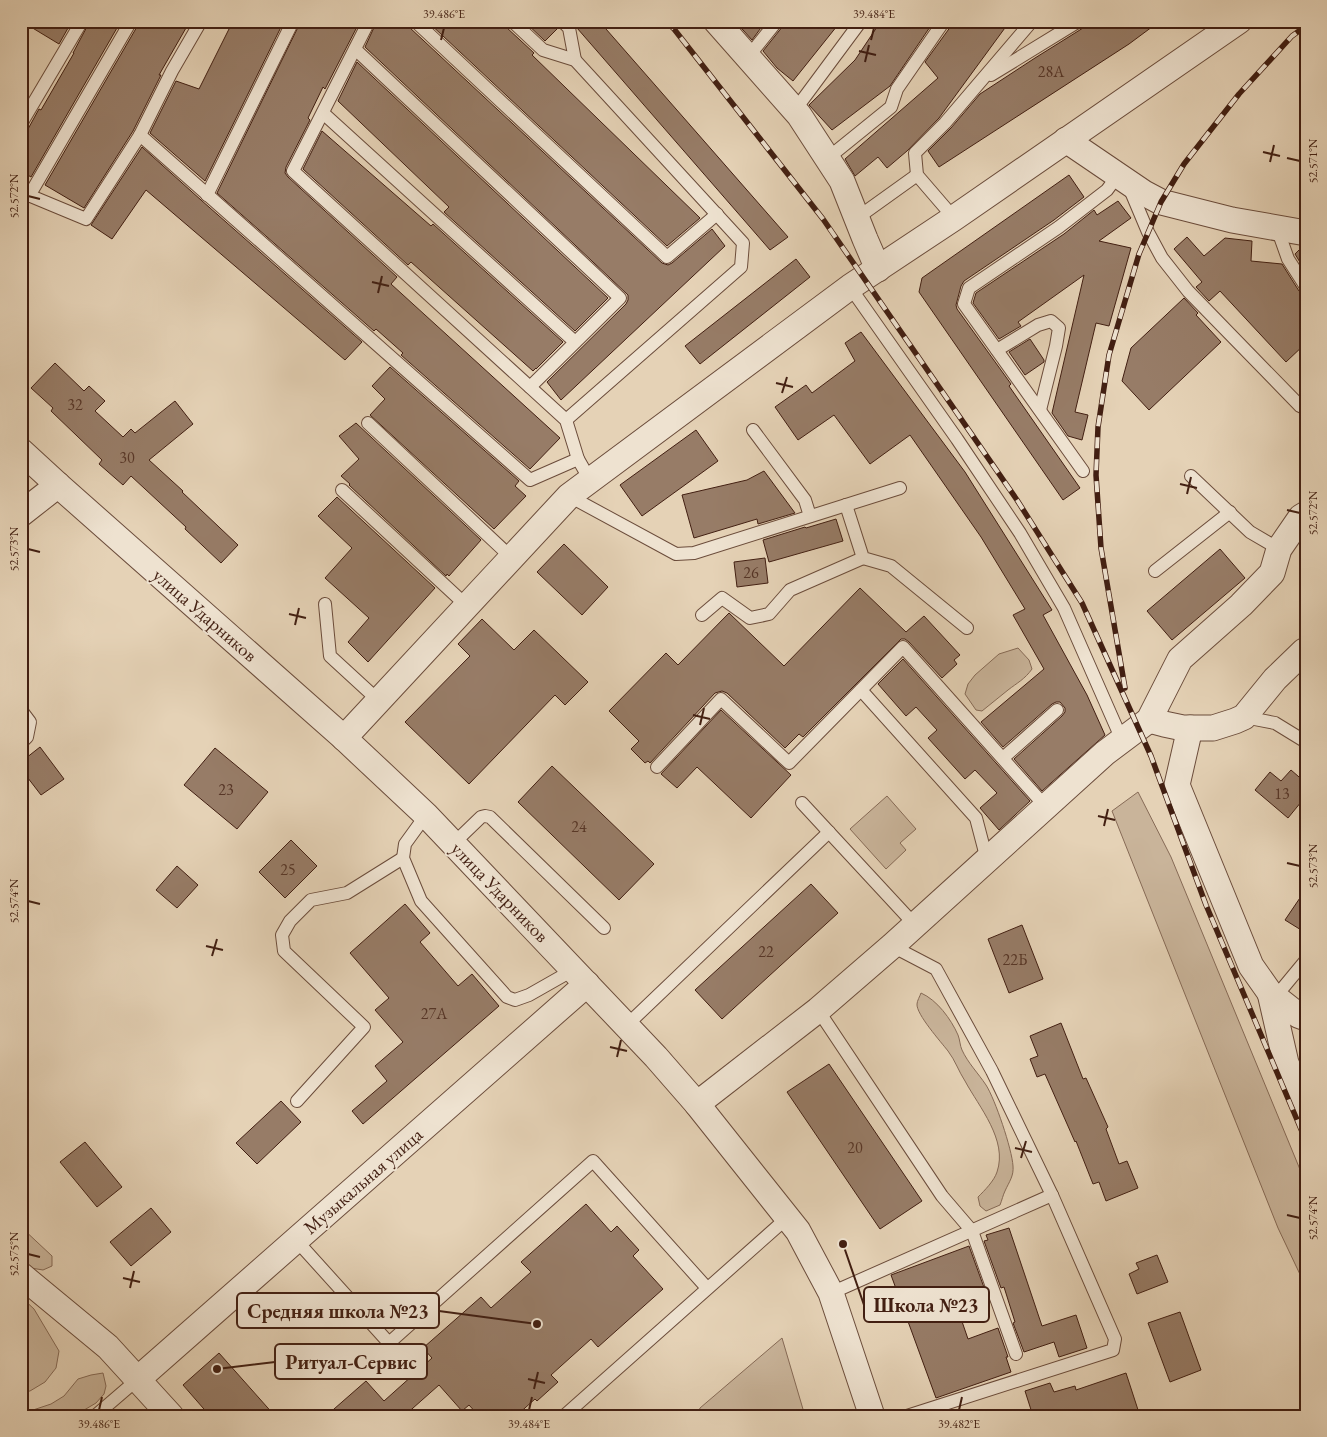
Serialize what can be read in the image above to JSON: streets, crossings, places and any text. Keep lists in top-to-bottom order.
{
  "streets": {
    "street": ["улица Ударников", "Музыкальная улица"]
  },
  "crossings": [
    ["улица Ударников", "Музыкальная улица"]
  ],
  "places": ["Школа №23", "Средняя школа №23", "Ритуал-Сервис"],
  "house_numbers": [
    "28А",
    "32",
    "30",
    "26",
    "23",
    "13",
    "24",
    "25",
    "22",
    "22Б",
    "27А",
    "20"
  ],
  "coordinates": [
    "39.486°E",
    "39.484°E",
    "52.571°N",
    "52.572°N",
    "52.573°N",
    "52.574°N",
    "52.575°N",
    "39.482°E"
  ]
}
